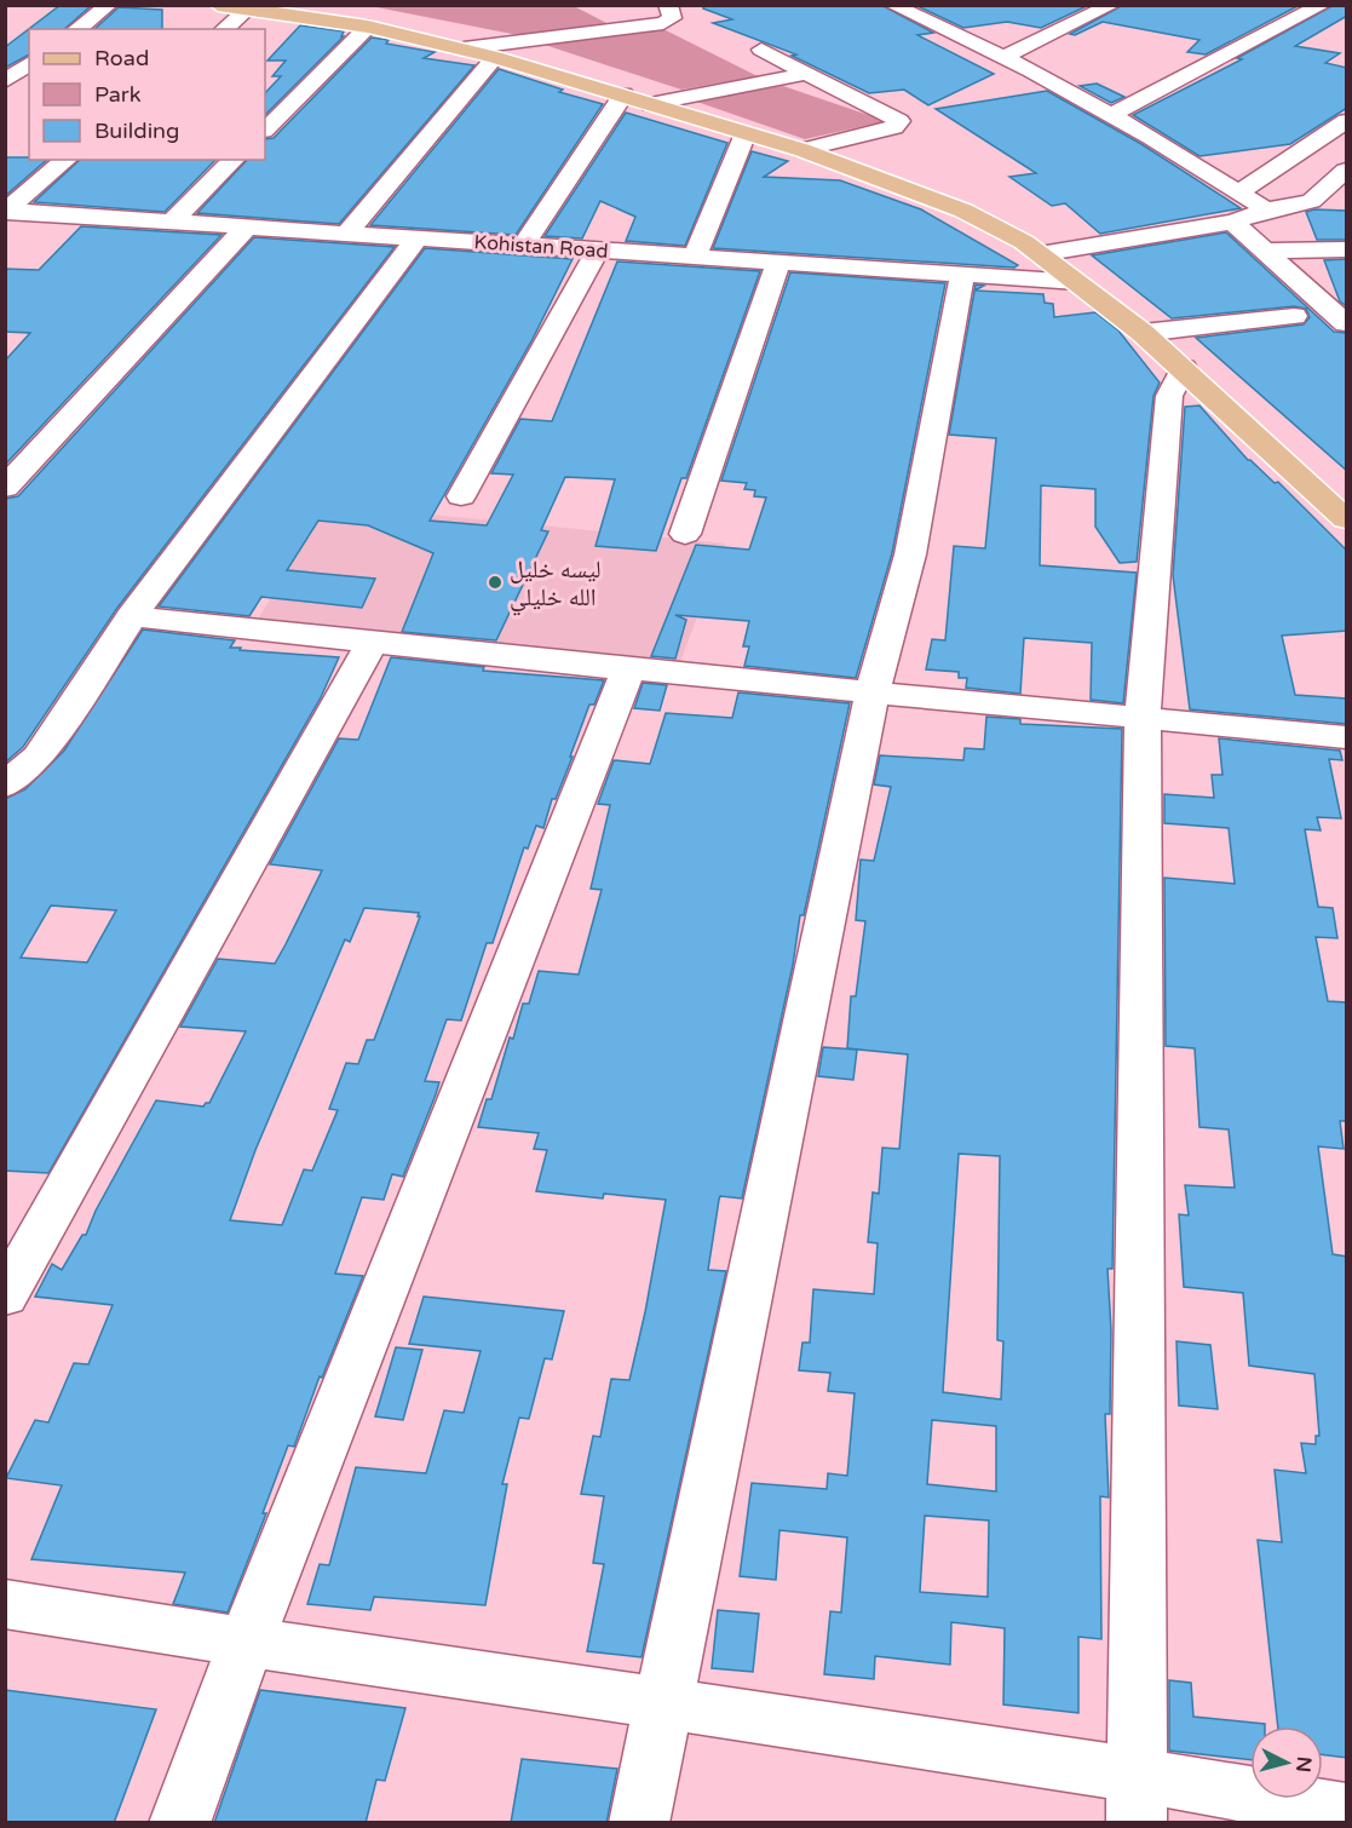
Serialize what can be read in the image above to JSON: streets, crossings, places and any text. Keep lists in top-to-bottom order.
{
  "streets": {
    "street": ["Kohistan Road"]
  },
  "places": ["ليسه خليل الله خليلي"],
  "legend": ["Road", "Park", "Building"],
  "north": "right"
}
